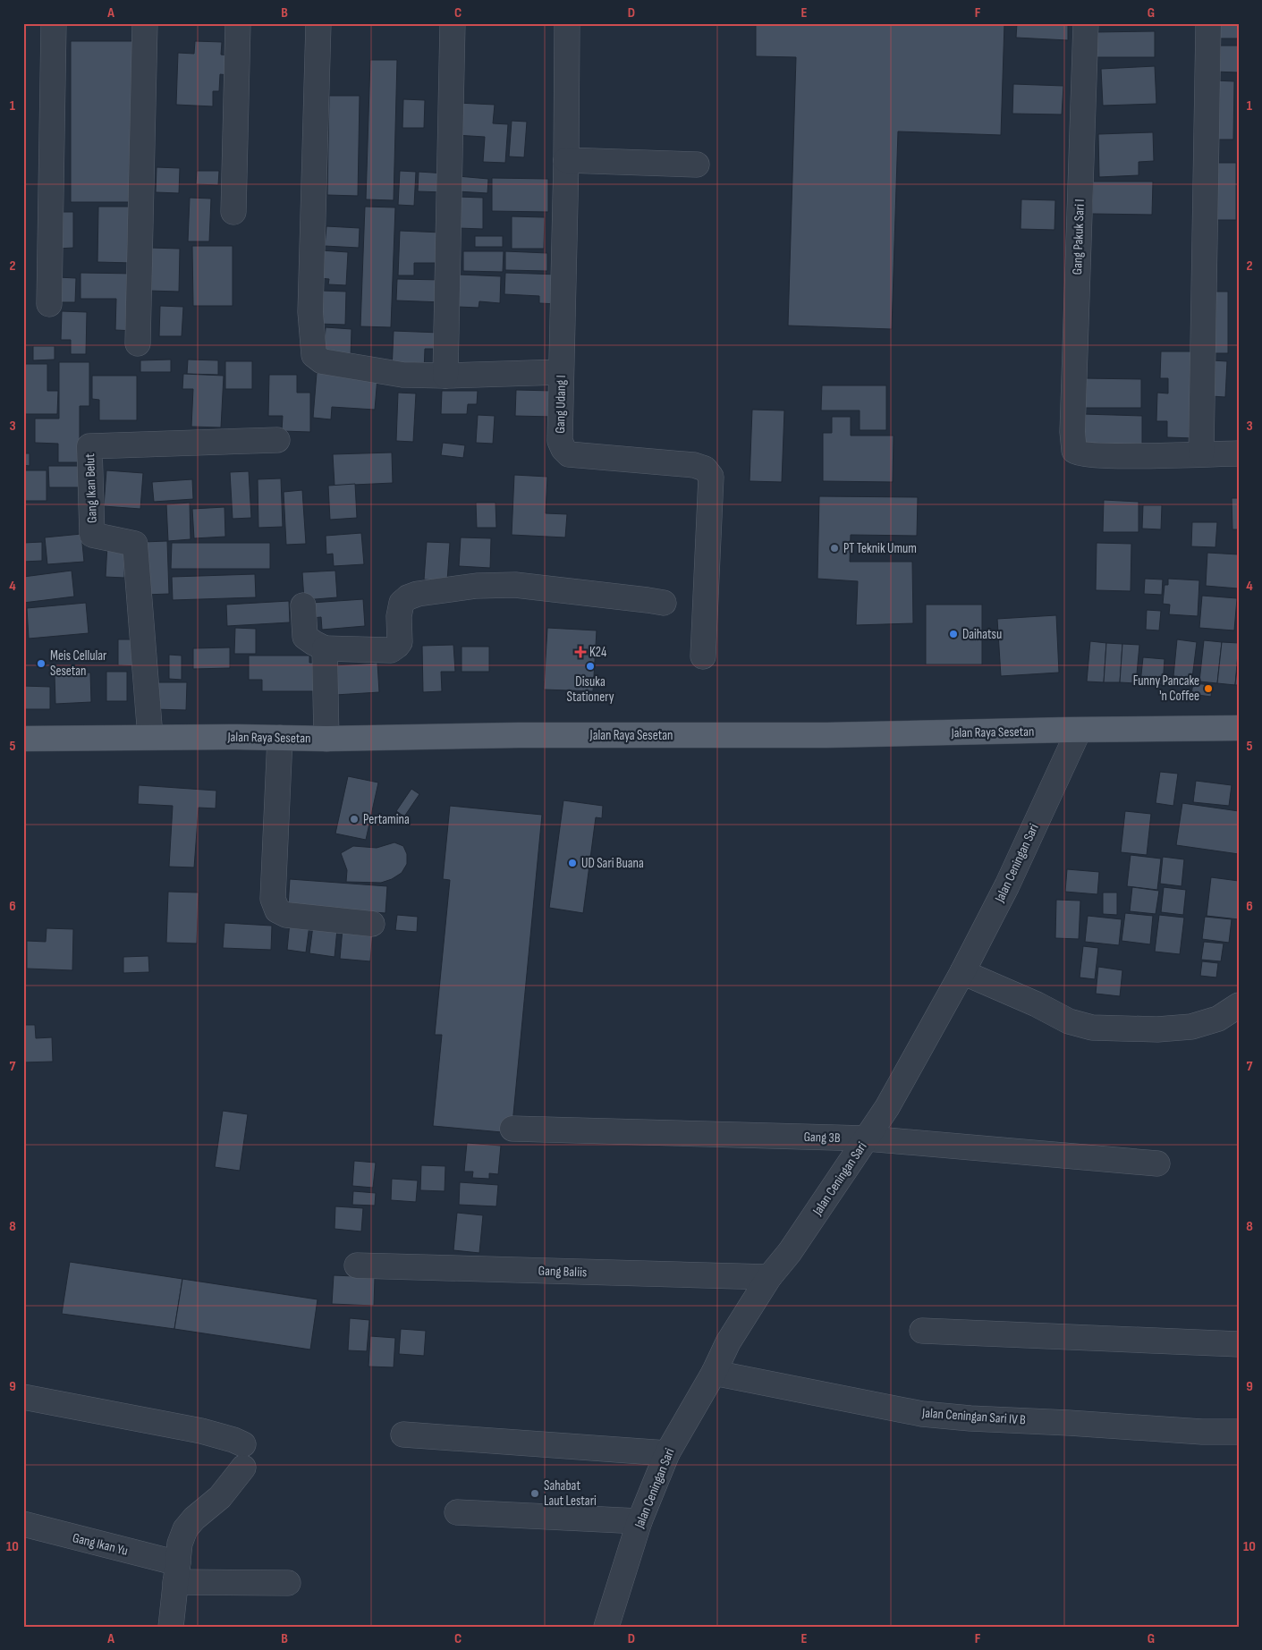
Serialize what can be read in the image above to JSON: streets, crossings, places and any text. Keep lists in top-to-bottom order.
{
  "streets": {
    "main road": ["Jalan Raya Sesetan"],
    "street": [
      "Gang Pakuk Sari I",
      "Gang Udang I",
      "Gang Ikan Belut",
      "Jalan Ceningan Sari",
      "Gang 3B",
      "Gang Baliis",
      "Jalan Ceningan Sari IV B",
      "Gang Ikan Yu"
    ]
  },
  "crossings": [
    ["Gang Ikan Belut", "Jalan Raya Sesetan"],
    ["Jalan Raya Sesetan", "Jalan Ceningan Sari"],
    ["Jalan Ceningan Sari", "Gang 3B"],
    ["Jalan Ceningan Sari", "Gang Baliis"],
    ["Jalan Ceningan Sari", "Jalan Ceningan Sari IV B"]
  ],
  "places": {
    "other": [
      "PT Teknik Umum",
      "Daihatsu",
      "Meis Cellular Sesetan",
      "Disuka Stationery",
      "Funny Pancake 'n Coffee",
      "Pertamina",
      "UD Sari Buana",
      "Sahabat Laut Lestari"
    ],
    "health": ["K24"]
  },
  "grid": {
    "columns": [
      "A",
      "B",
      "C",
      "D",
      "E",
      "F",
      "G"
    ],
    "rows": [
      "1",
      "2",
      "3",
      "4",
      "5",
      "6",
      "7",
      "8",
      "9",
      "10"
    ]
  }
}
